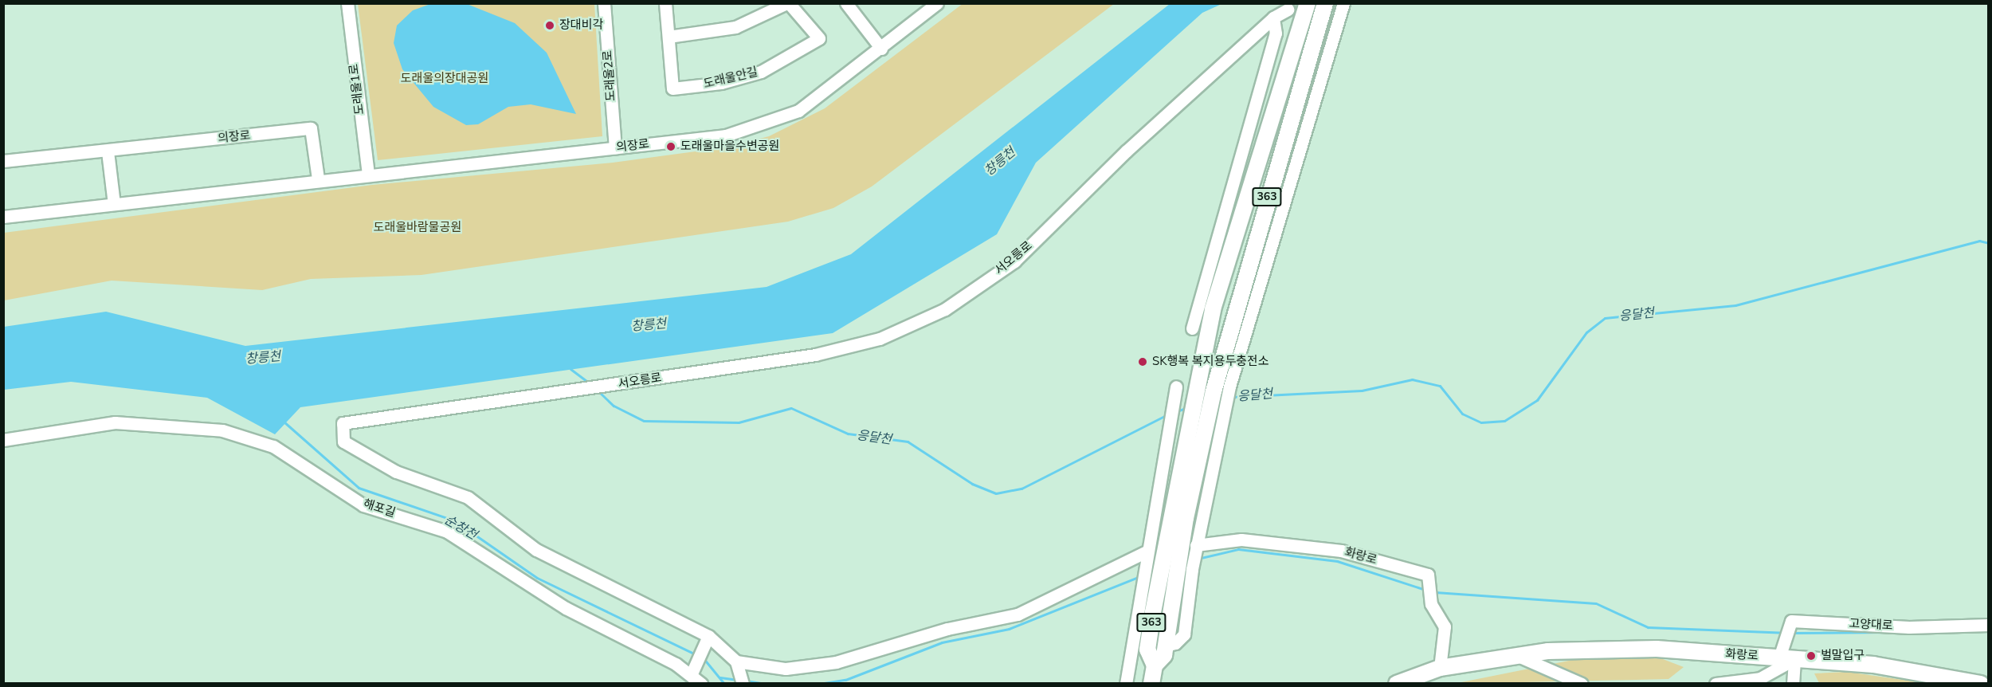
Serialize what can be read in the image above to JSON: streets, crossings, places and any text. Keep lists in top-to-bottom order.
{
  "streets": {
    "main road": ["363", "화랑로"],
    "street": [
      "도래울2로",
      "도래울안길",
      "도래울1로",
      "의장로",
      "서오릉로",
      "해포길",
      "고양대로"
    ]
  },
  "crossings": [
    ["도래울2로", "의장로"],
    ["도래울1로", "의장로"],
    ["화랑로", "고양대로"]
  ],
  "water": ["창릉천", "응달천", "순창천"],
  "parks": ["도래울의장대공원", "도래울바람물공원"],
  "places": [
    "장대비각",
    "도래울마을수변공원",
    "SK행복 복지용두충전소",
    "벌말입구"
  ]
}
